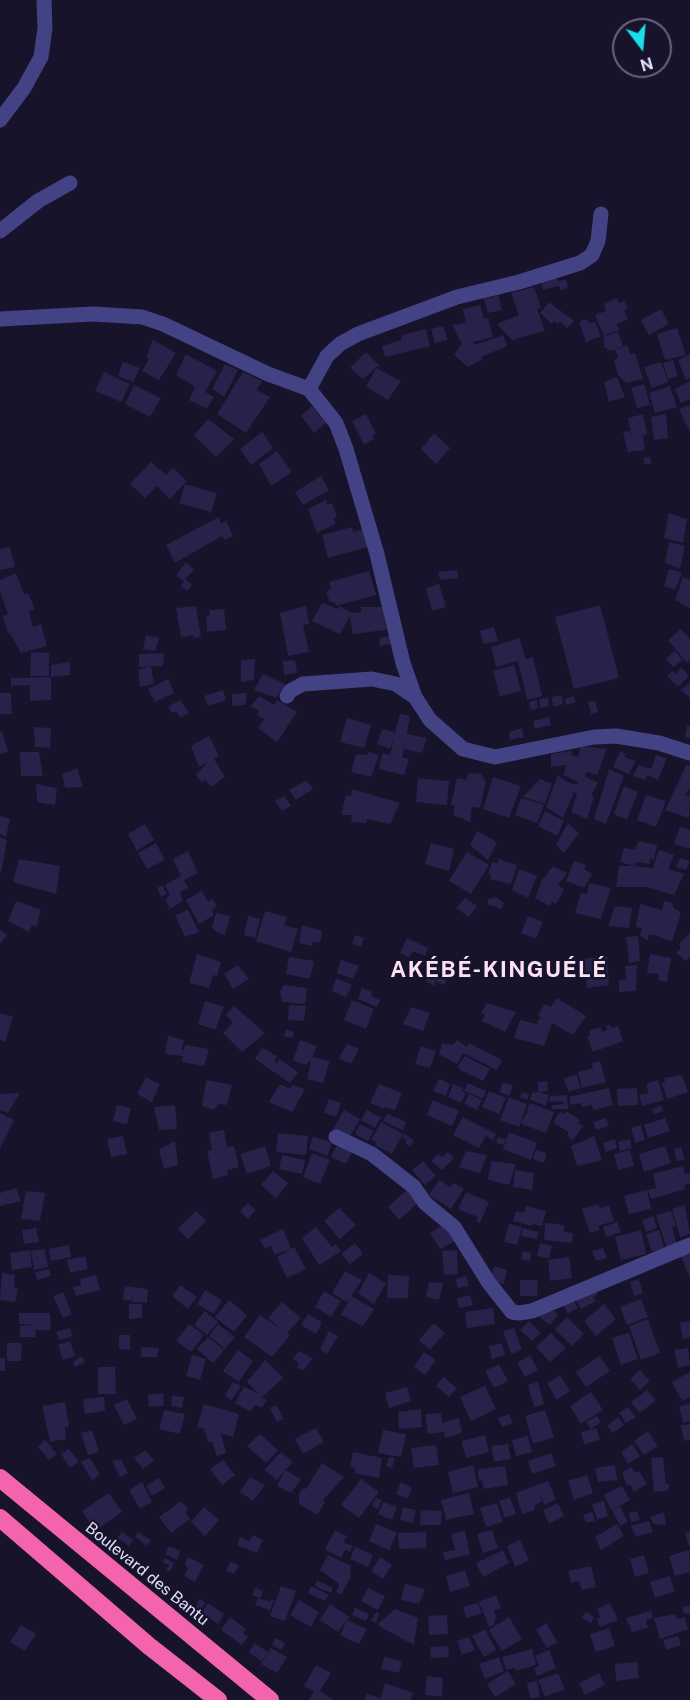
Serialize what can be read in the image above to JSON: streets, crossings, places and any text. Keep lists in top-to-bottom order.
{
  "streets": {
    "highway": ["Boulevard des Bantu"]
  },
  "districts": ["AKÉBÉ-KINGUÉLÉ"],
  "north": "bottom"
}
